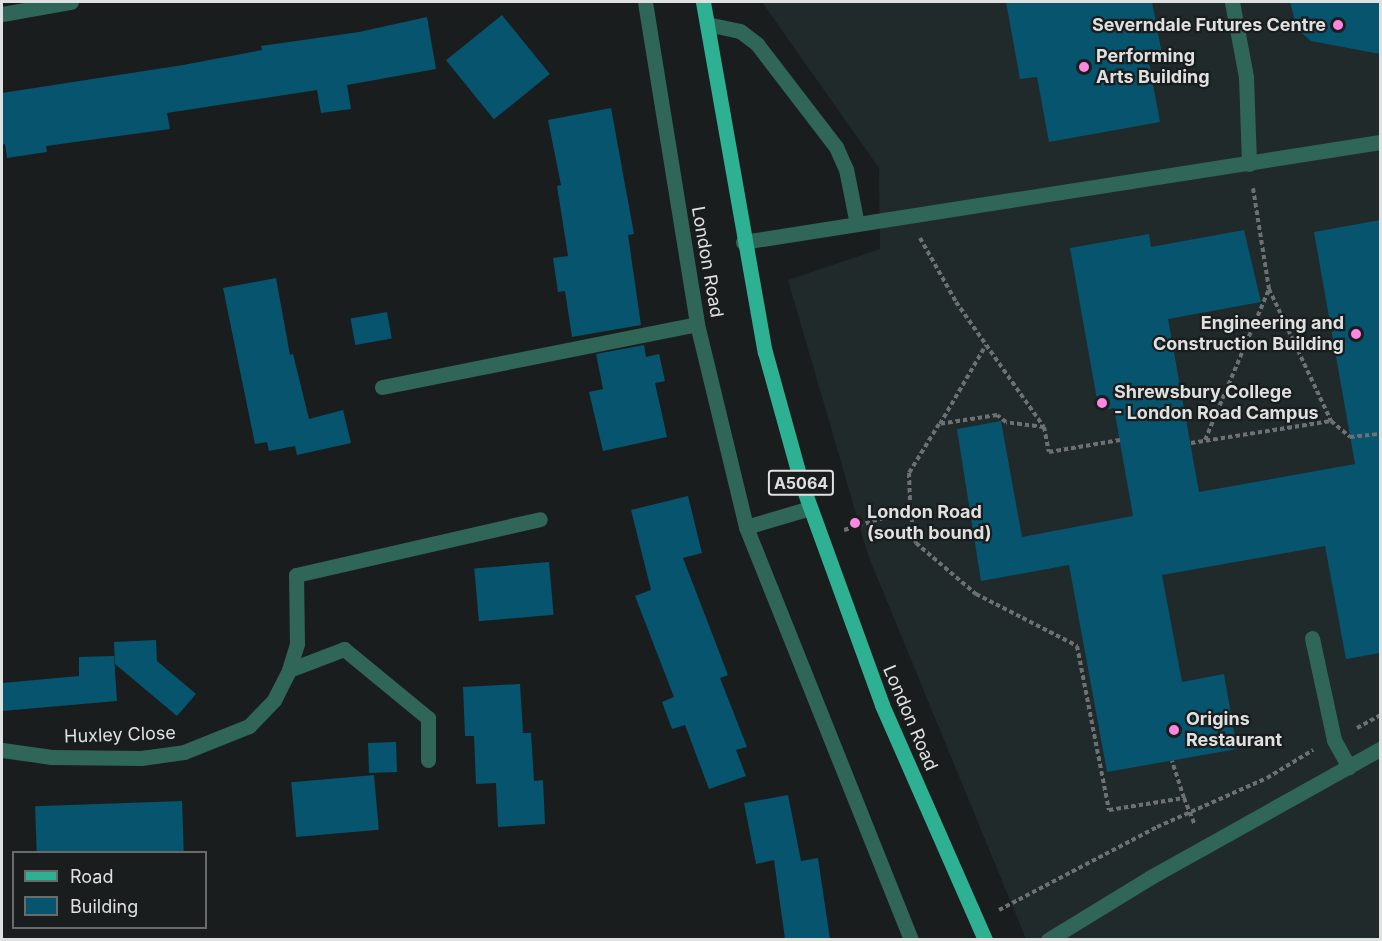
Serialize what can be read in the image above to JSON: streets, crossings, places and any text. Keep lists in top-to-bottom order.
{
  "streets": {
    "main road": ["London Road", "A5064"],
    "street": ["Huxley Close"]
  },
  "places": [
    "Severndale Futures Centre",
    "Performing Arts Building",
    "Engineering and Construction Building",
    "Shrewsbury College - London Road Campus",
    "London Road (south bound)",
    "Origins Restaurant"
  ],
  "legend": ["Road", "Building"]
}
